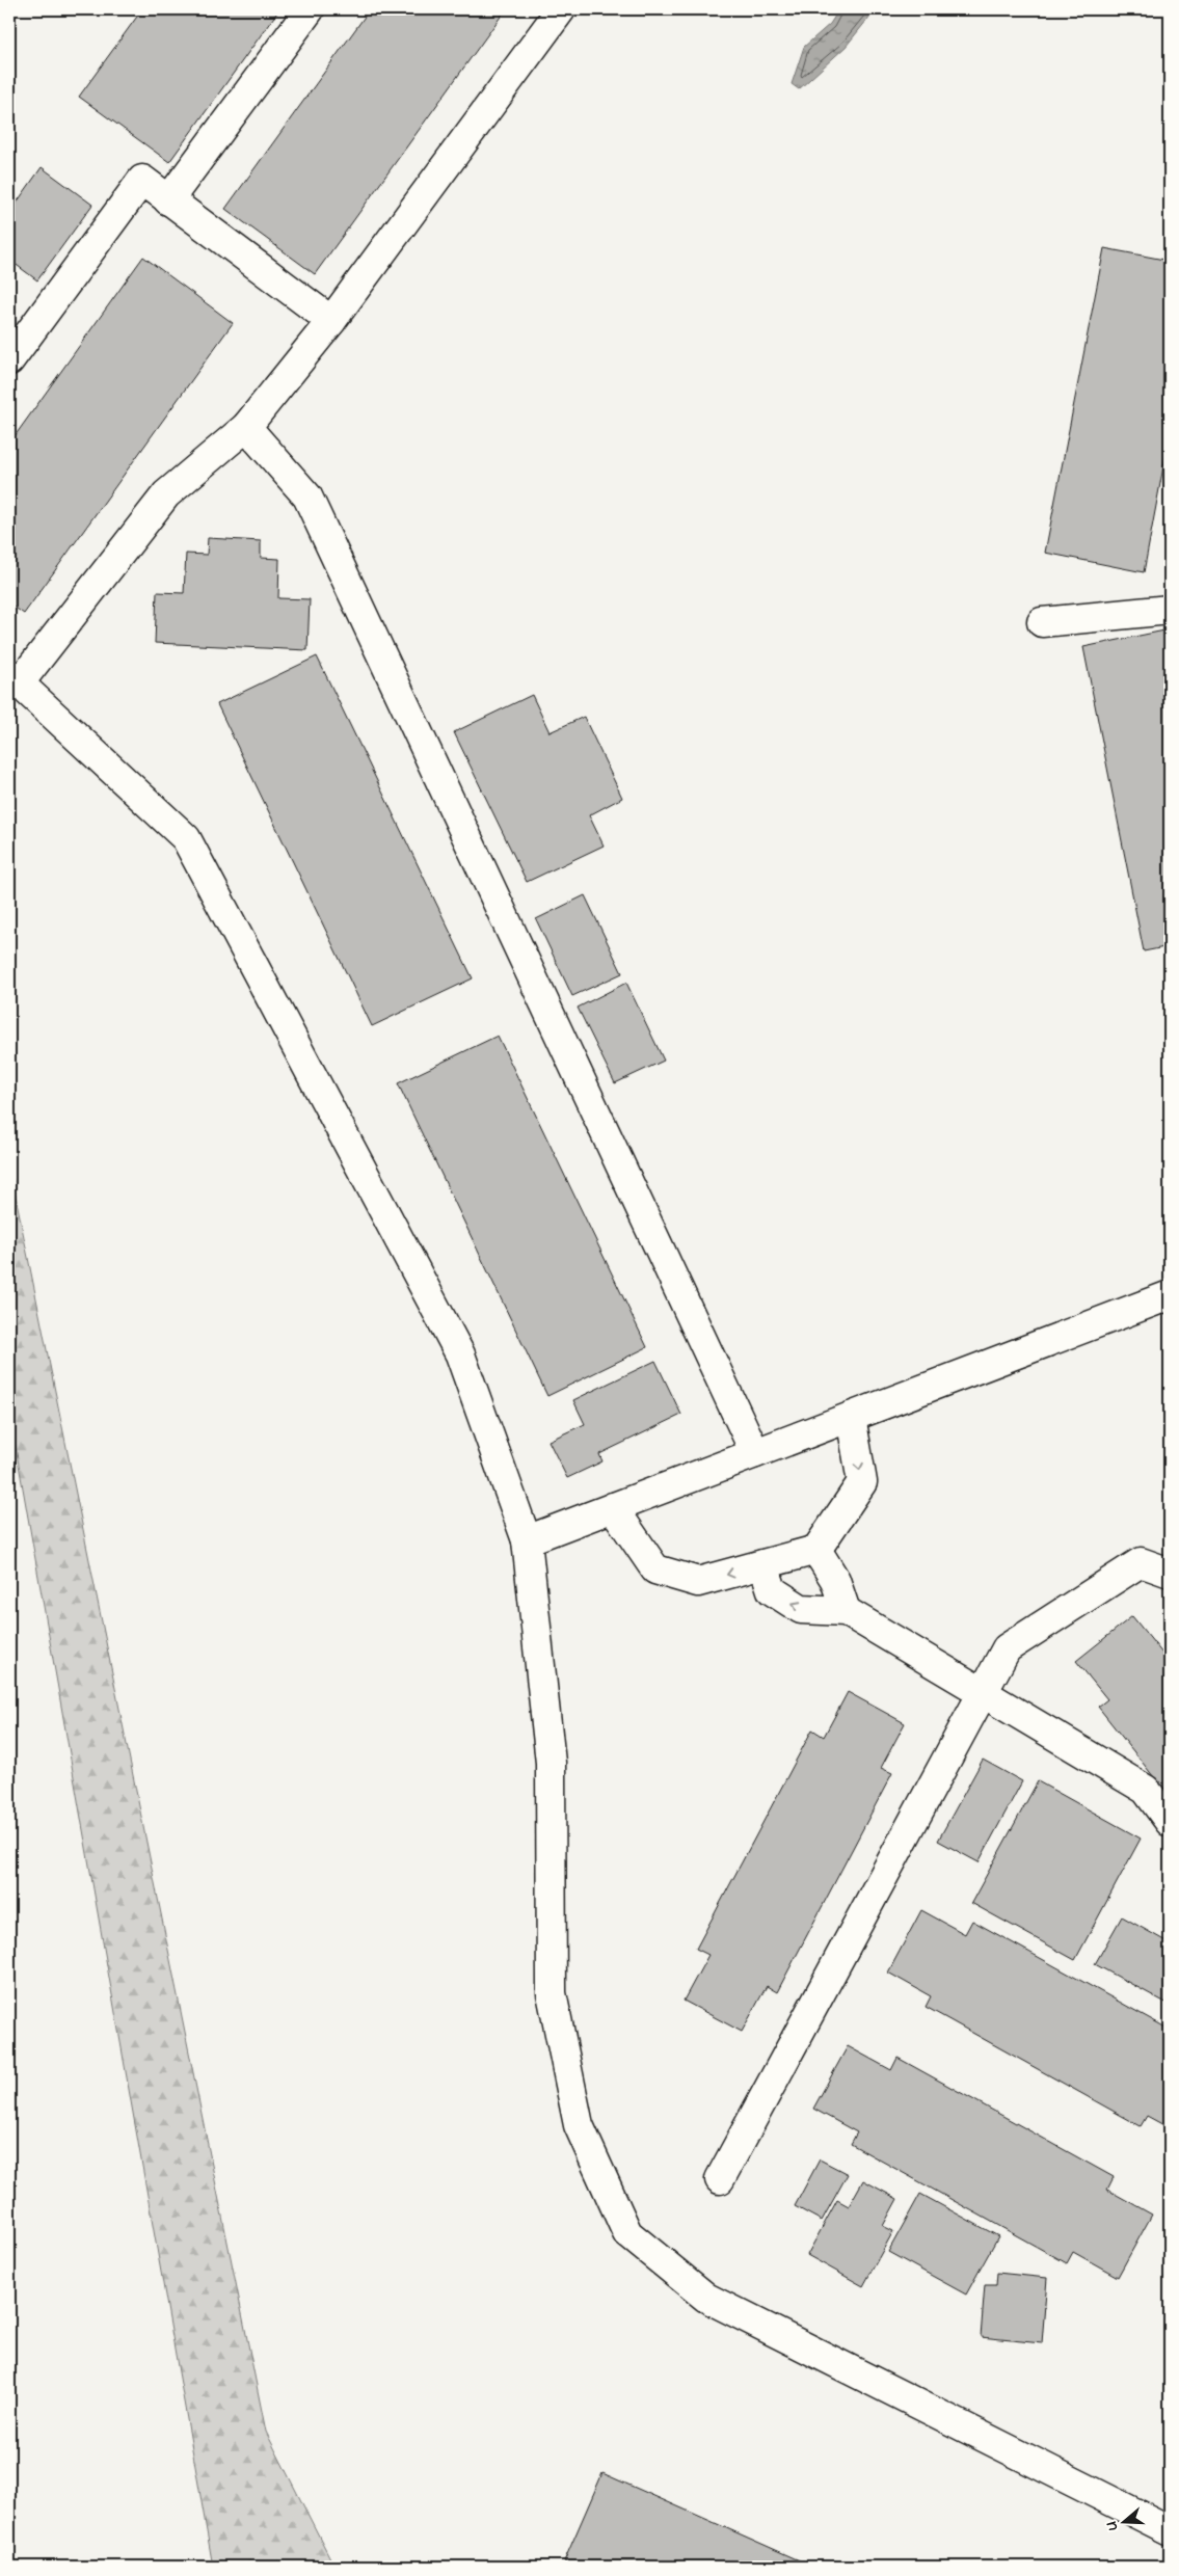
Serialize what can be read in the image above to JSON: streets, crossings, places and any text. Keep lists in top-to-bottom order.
{
  "north": "left"
}
